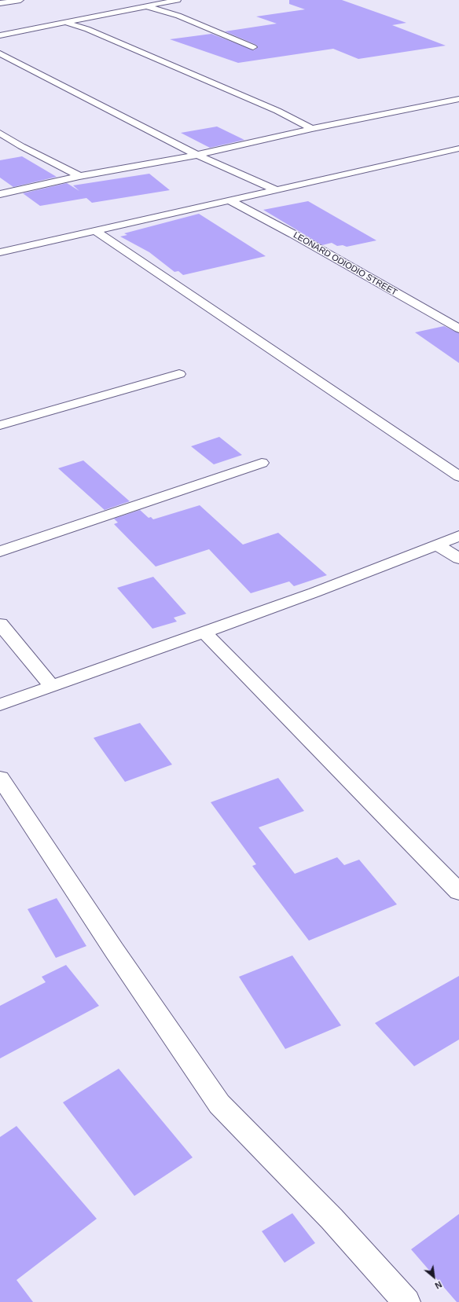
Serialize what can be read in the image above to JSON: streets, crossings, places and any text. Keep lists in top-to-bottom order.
{
  "streets": {
    "street": ["LEONARD ODIODIO STREET"]
  },
  "north": "bottom right"
}
